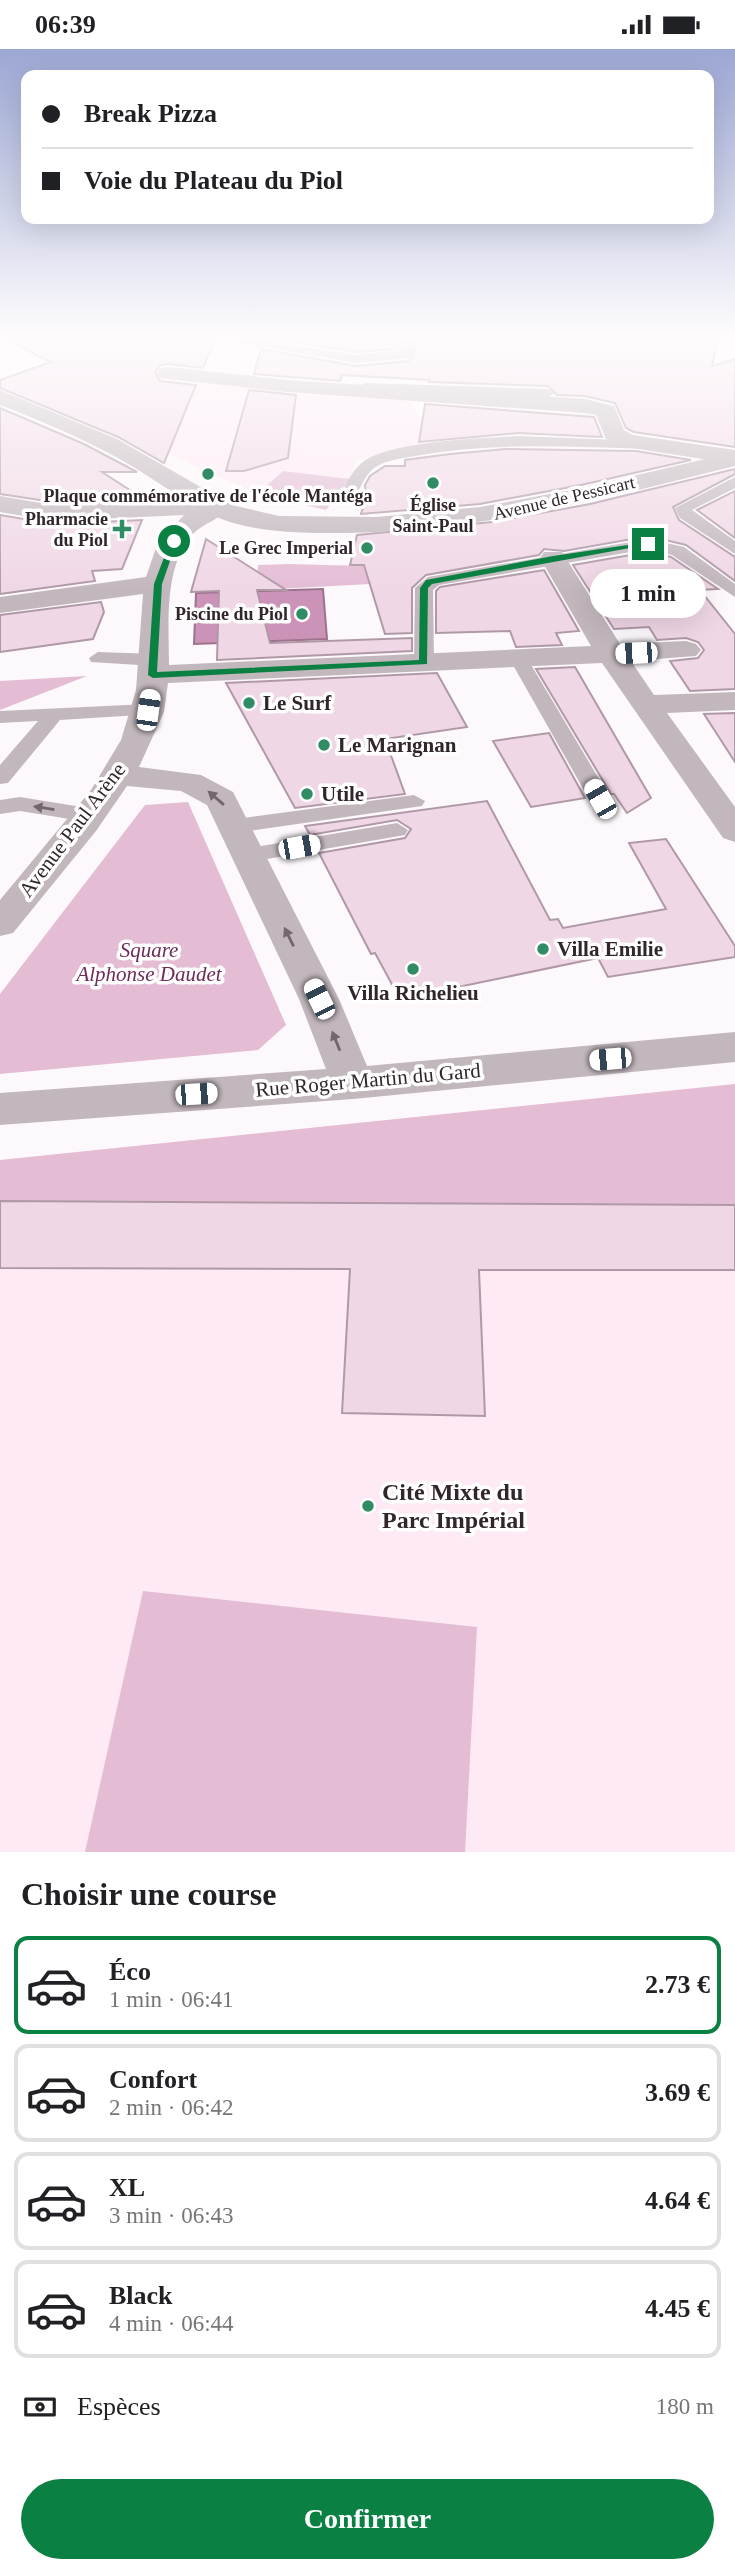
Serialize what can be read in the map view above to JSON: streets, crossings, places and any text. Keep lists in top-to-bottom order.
{
  "streets": {
    "street": ["Avenue de Pessicart", "Avenue Paul Arène", "Rue Roger Martin du Gard"]
  },
  "crossings": [
    ["Avenue de Pessicart", "Avenue Paul Arène"]
  ],
  "parks": ["Square Alphonse Daudet"],
  "places": {
    "other": [
      "Plaque commémorative de l'école Mantéga",
      "Église Saint-Paul",
      "Le Grec Imperial",
      "Piscine du Piol",
      "Le Surf",
      "Le Marignan",
      "Utile",
      "Villa Emilie",
      "Villa Richelieu",
      "Cité Mixte du Parc Impérial"
    ],
    "health": ["Pharmacie du Piol"]
  },
  "page": {
    "status": "06:39",
    "banner": ["Break Pizza", "Voie du Plateau du Piol"],
    "bubble": "1 min",
    "heading": "Choisir une course",
    "list": [
      {
        "name": "Éco",
        "note": "1 min · 06:41",
        "value": "2.73 €"
      },
      {
        "name": "Confort",
        "note": "2 min · 06:42",
        "value": "3.69 €"
      },
      {
        "name": "XL",
        "note": "3 min · 06:43",
        "value": "4.64 €"
      },
      {
        "name": "Black",
        "note": "4 min · 06:44",
        "value": "4.45 €"
      }
    ],
    "pay": ["Espèces", "180 m"],
    "buttons": "Confirmer"
  }
}
